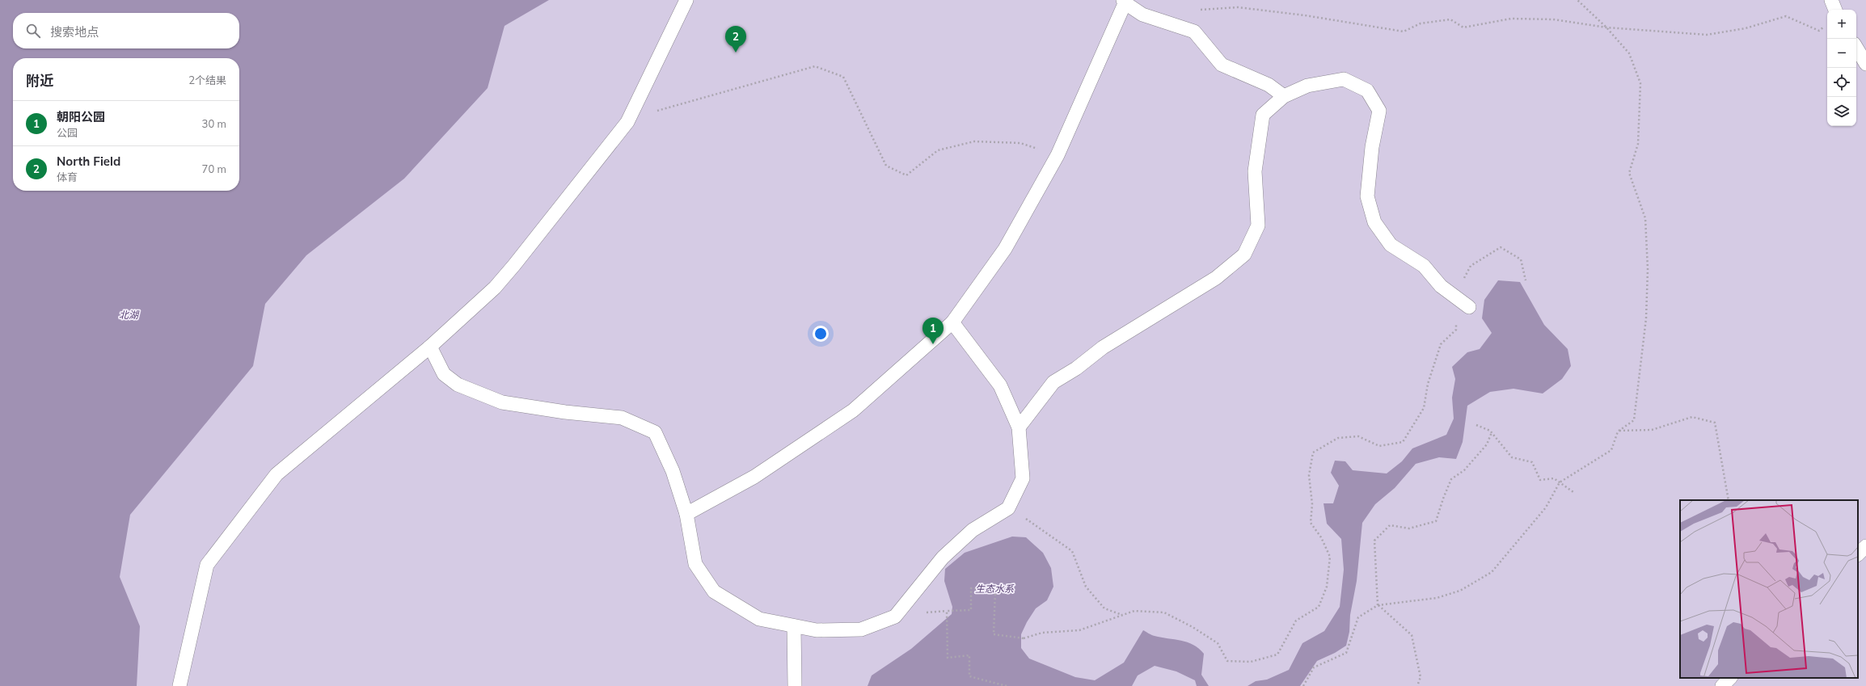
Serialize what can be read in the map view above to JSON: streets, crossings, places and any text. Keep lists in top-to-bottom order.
{
  "water": ["北湖", "生态水系"],
  "page": {
    "map_buttons": ["+", "−"],
    "search": "搜索地点",
    "pins": ["2", "1"],
    "heading": ["附近", "2个结果"],
    "list": [
      {
        "mark": "1",
        "name": "朝阳公园",
        "note": "公园",
        "value": "30 m"
      },
      {
        "mark": "2",
        "name": "North Field",
        "note": "体育",
        "value": "70 m"
      }
    ]
  }
}
